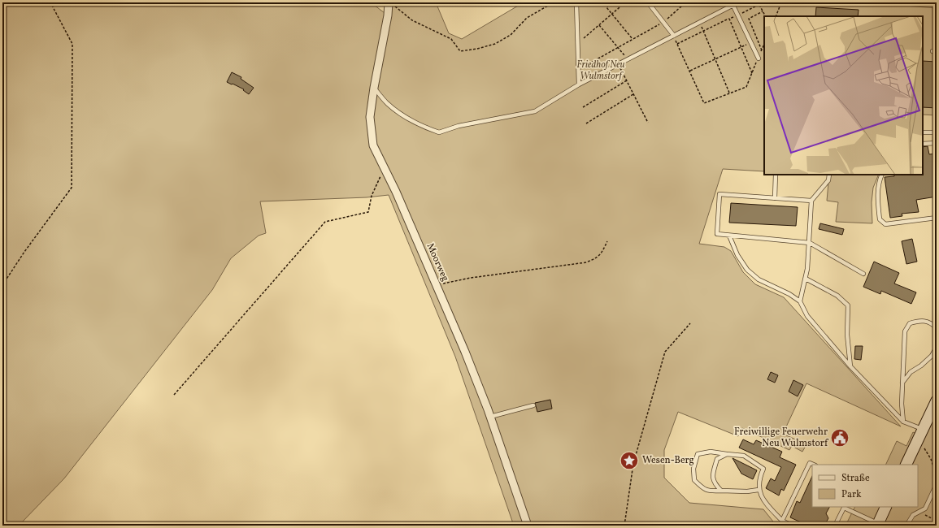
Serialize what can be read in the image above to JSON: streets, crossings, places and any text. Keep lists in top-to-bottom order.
{
  "streets": {
    "street": ["Moorweg"]
  },
  "parks": ["Friedhof Neu Wulmstorf"],
  "places": {
    "public building": ["Freiwillige Feuerwehr Neu Wulmstorf"],
    "place": ["Wesen-Berg"]
  },
  "legend": ["Straße", "Park"]
}
